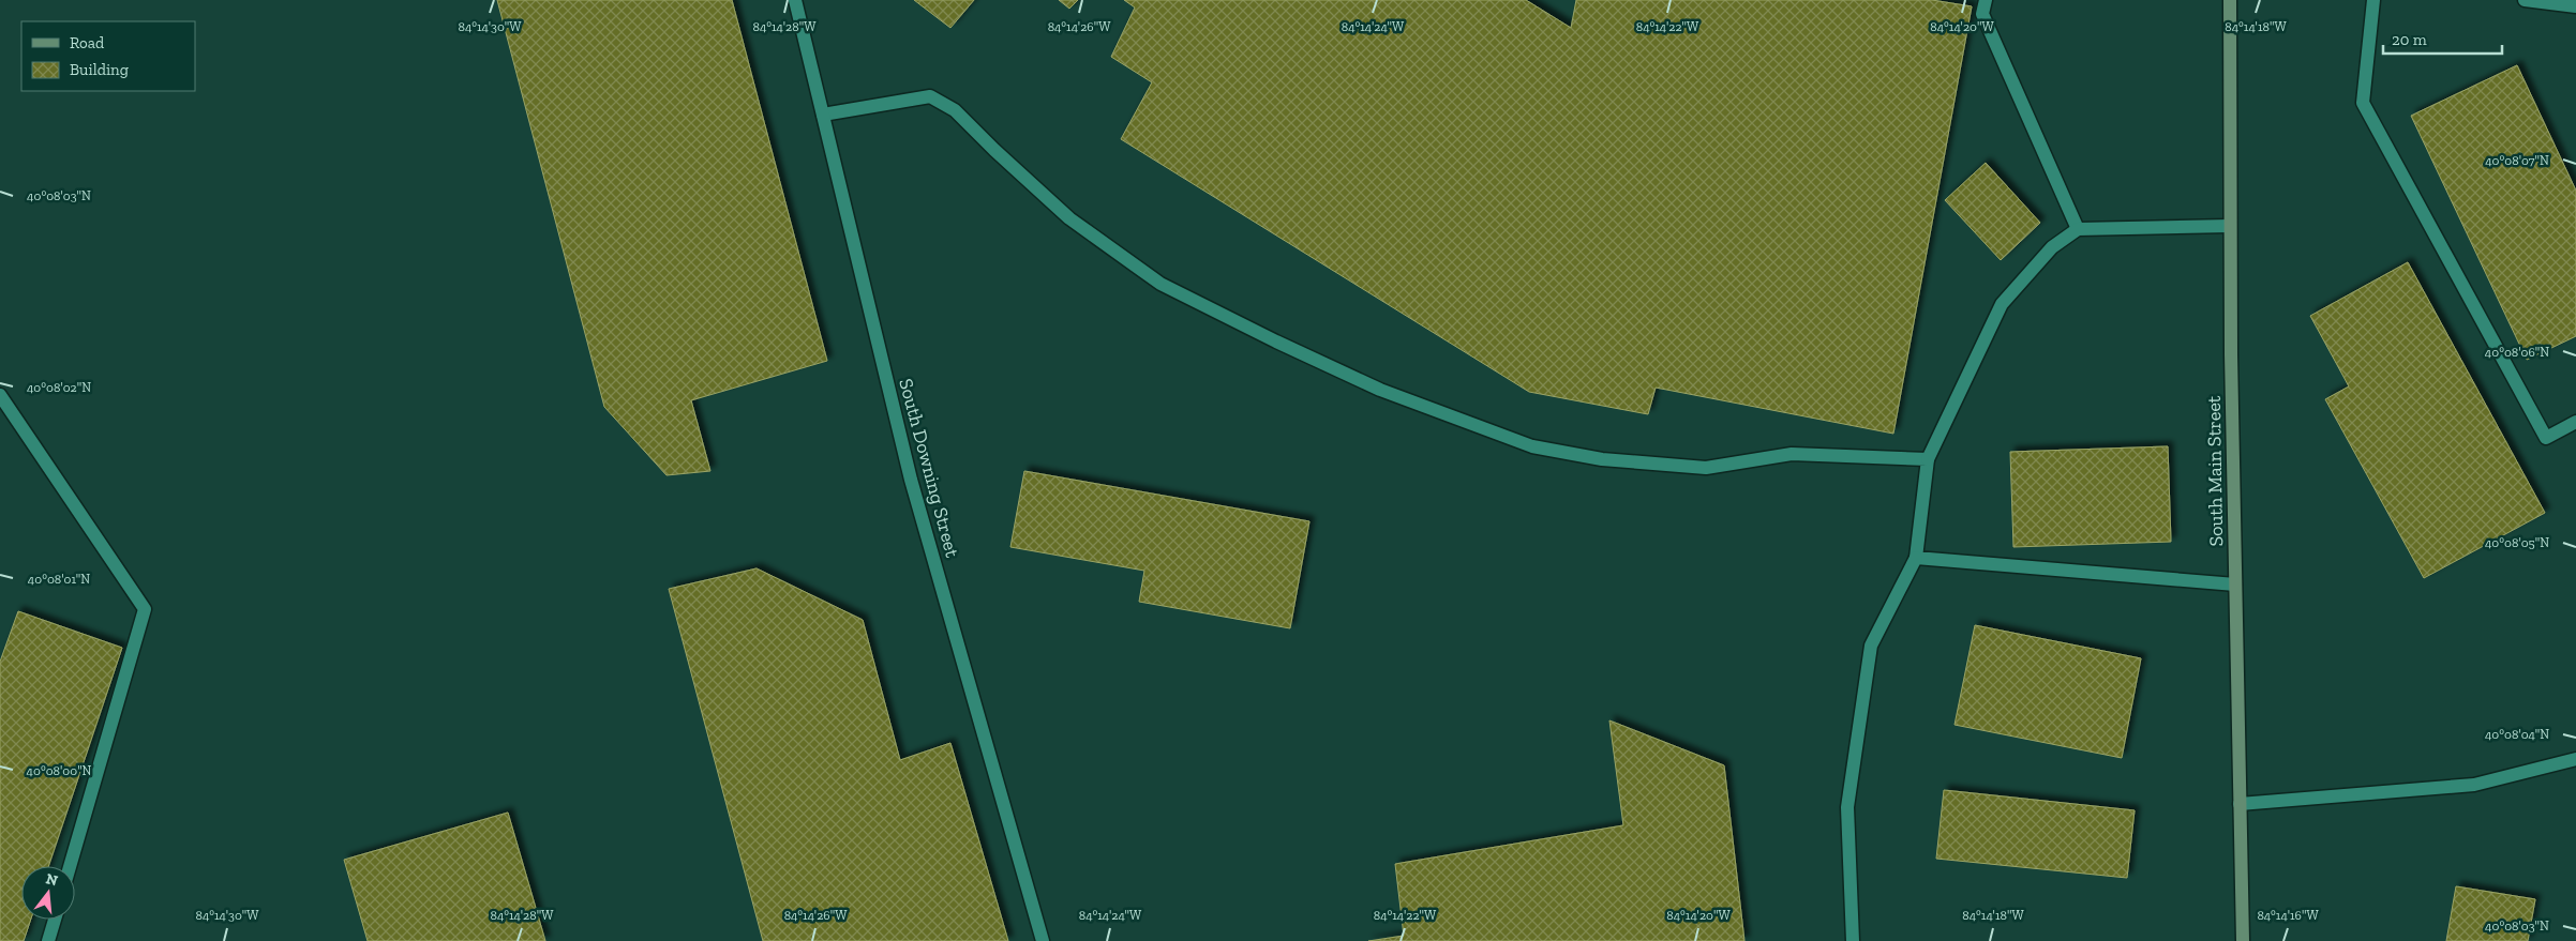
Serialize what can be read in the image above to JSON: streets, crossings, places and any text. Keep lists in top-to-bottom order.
{
  "streets": {
    "main road": ["South Main Street"],
    "street": ["South Downing Street"]
  },
  "legend": ["Road", "Building"],
  "scale_bar": "20 m",
  "north": "top",
  "coordinates": [
    "84°14'30\"W",
    "84°14'28\"W",
    "84°14'26\"W",
    "84°14'24\"W",
    "84°14'22\"W",
    "84°14'20\"W",
    "84°14'18\"W",
    "40°08'07\"N",
    "40°08'03\"N",
    "40°08'06\"N",
    "40°08'02\"N",
    "40°08'05\"N",
    "40°08'01\"N",
    "40°08'04\"N",
    "40°08'00\"N",
    "84°14'16\"W"
  ]
}
